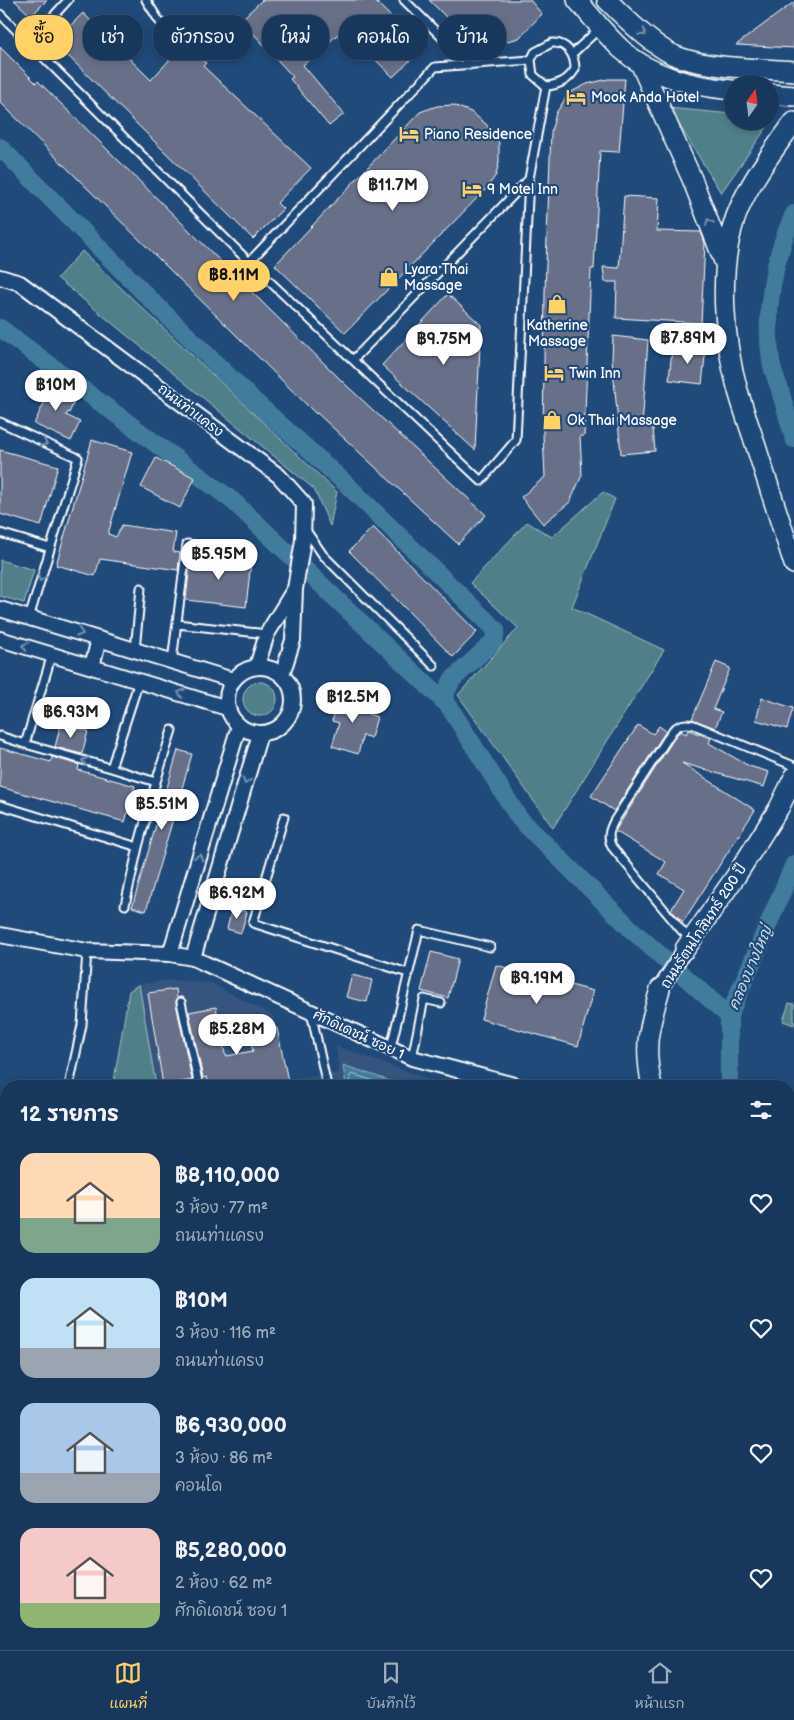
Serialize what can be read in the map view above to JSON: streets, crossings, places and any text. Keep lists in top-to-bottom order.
{
  "streets": {
    "street": ["ถนนท่าแครง", "ถนนรัตนโกสินทร์ 200 ปี", "ศักดิเดชน์ ซอย 1"]
  },
  "water": ["คลองบางใหญ่"],
  "places": {
    "hotel": [
      "Mook Anda Hotel",
      "Piano Residence",
      "9 Motel Inn",
      "Twin Inn"
    ],
    "shop": ["Lyara Thai Massage", "Katherine Massage", "Ok Thai Massage"]
  },
  "north": "top",
  "page": {
    "chip": [
      "ซื้อ",
      "เช่า",
      "ตัวกรอง",
      "ใหม่",
      "คอนโด",
      "บ้าน"
    ],
    "price": [
      "฿11.7M",
      "฿8.11M",
      "฿7.89M",
      "฿9.75M",
      "฿10M",
      "฿5.95M",
      "฿12.5M",
      "฿6.93M",
      "฿5.51M",
      "฿6.92M",
      "฿9.19M",
      "฿5.28M"
    ],
    "heading": "12 รายการ",
    "list": [
      {
        "name": "฿8,110,000",
        "note": "3 ห้อง · 77 m² · ถนนท่าแครง"
      },
      {
        "name": "฿10M",
        "note": "3 ห้อง · 116 m² · ถนนท่าแครง"
      },
      {
        "name": "฿6,930,000",
        "note": "3 ห้อง · 86 m² · คอนโด"
      },
      {
        "name": "฿5,280,000",
        "note": "2 ห้อง · 62 m² · ศักดิเดชน์ ซอย 1"
      }
    ],
    "tabs": ["แผนที่", "บันทึกไว้", "หน้าแรก"]
  }
}
